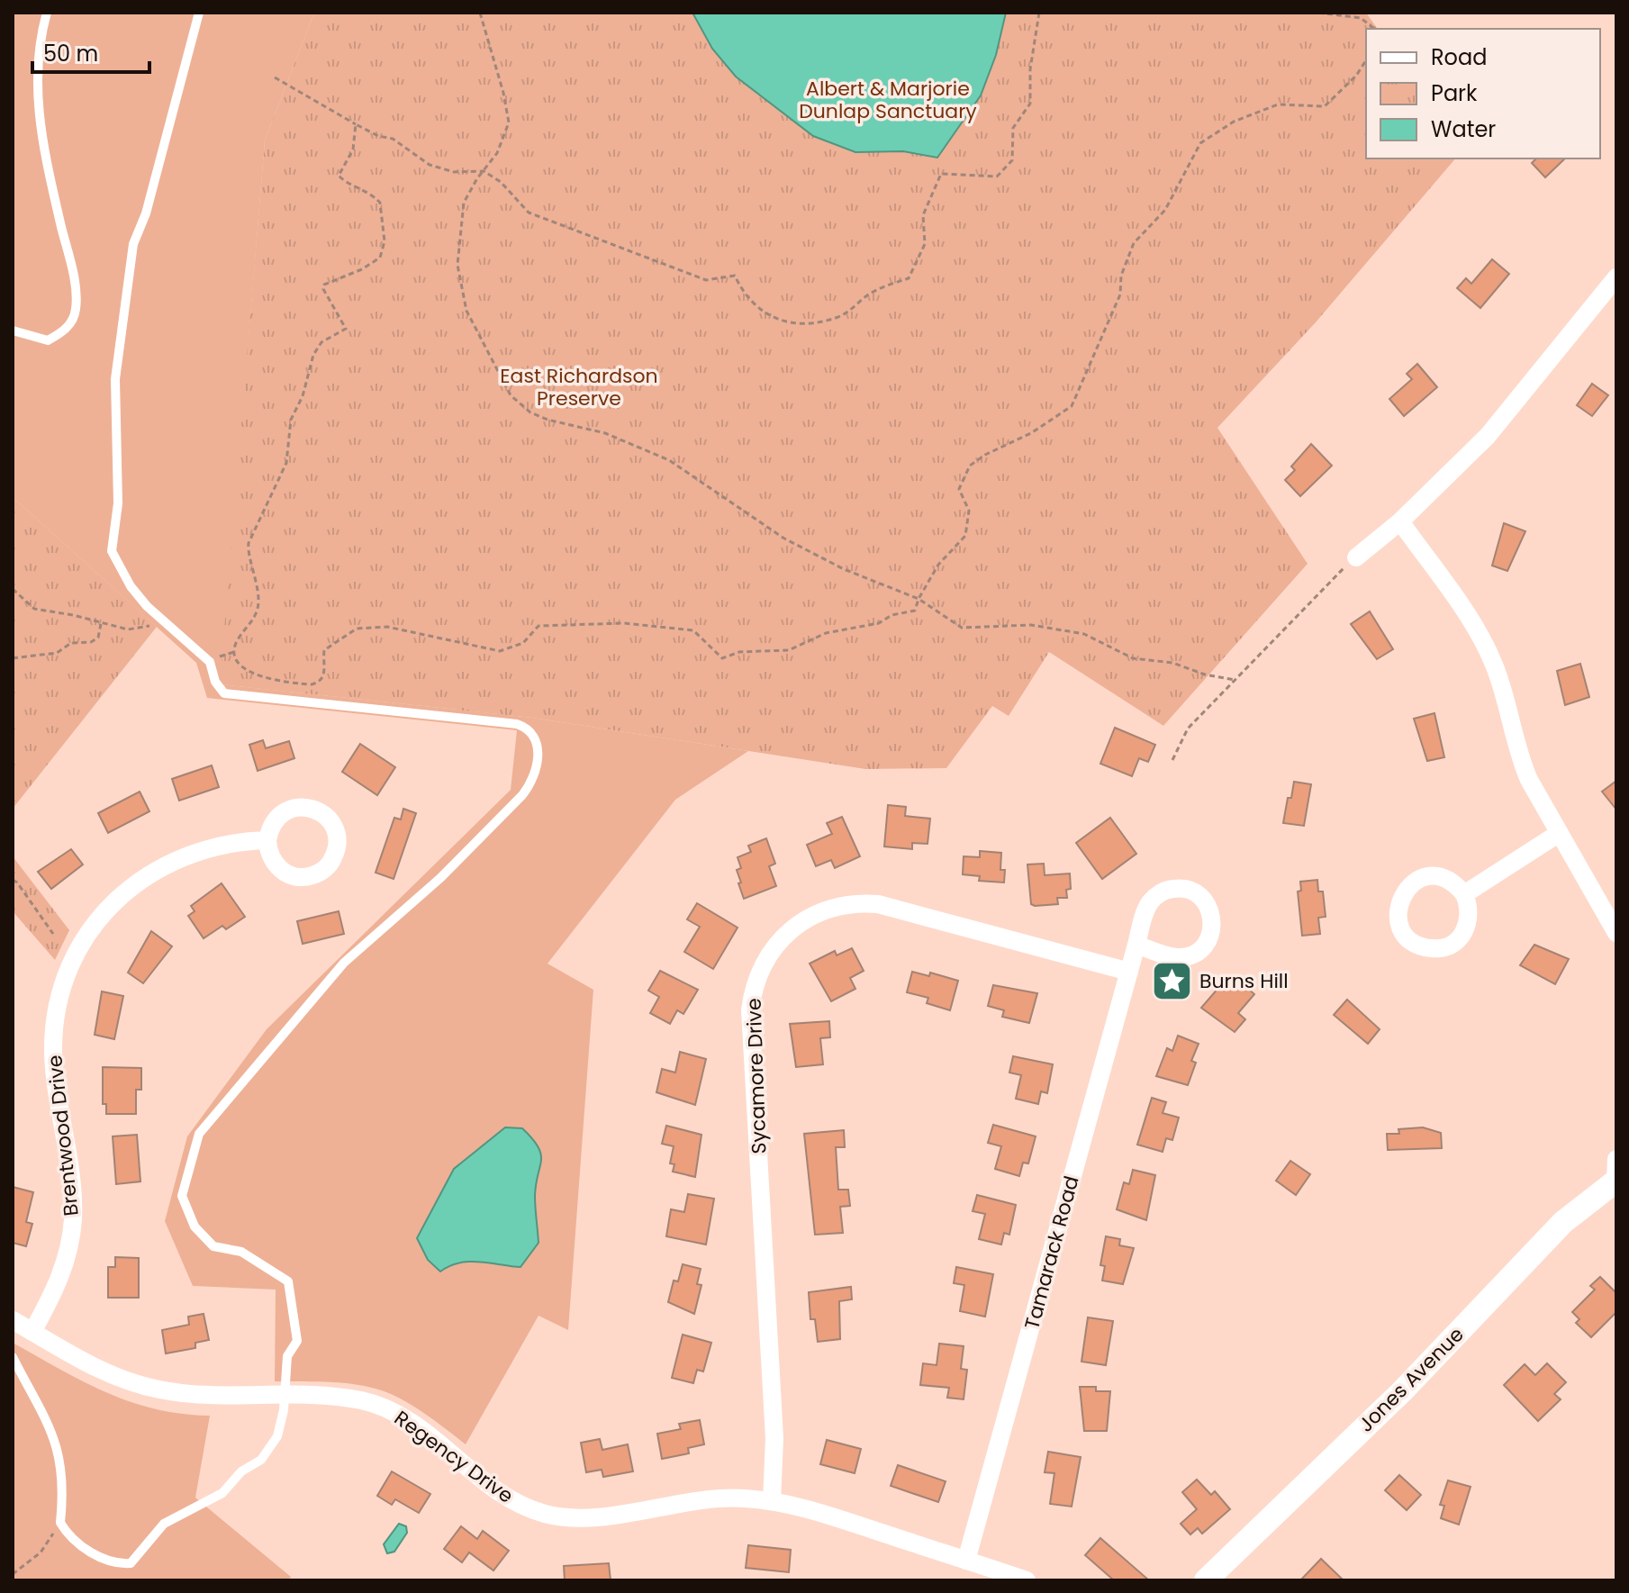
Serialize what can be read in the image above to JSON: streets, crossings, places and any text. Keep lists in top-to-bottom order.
{
  "streets": {
    "street": [
      "Sycamore Drive",
      "Brentwood Drive",
      "Tamarack Road",
      "Jones Avenue",
      "Regency Drive"
    ]
  },
  "crossings": [
    ["Sycamore Drive", "Tamarack Road"],
    ["Sycamore Drive", "Regency Drive"],
    ["Brentwood Drive", "Regency Drive"],
    ["Tamarack Road", "Regency Drive"]
  ],
  "parks": ["Albert & Marjorie Dunlap Sanctuary", "East Richardson Preserve"],
  "places": {
    "place": ["Burns Hill"]
  },
  "legend": ["Road", "Park", "Water"],
  "scale_bar": "50 m"
}
